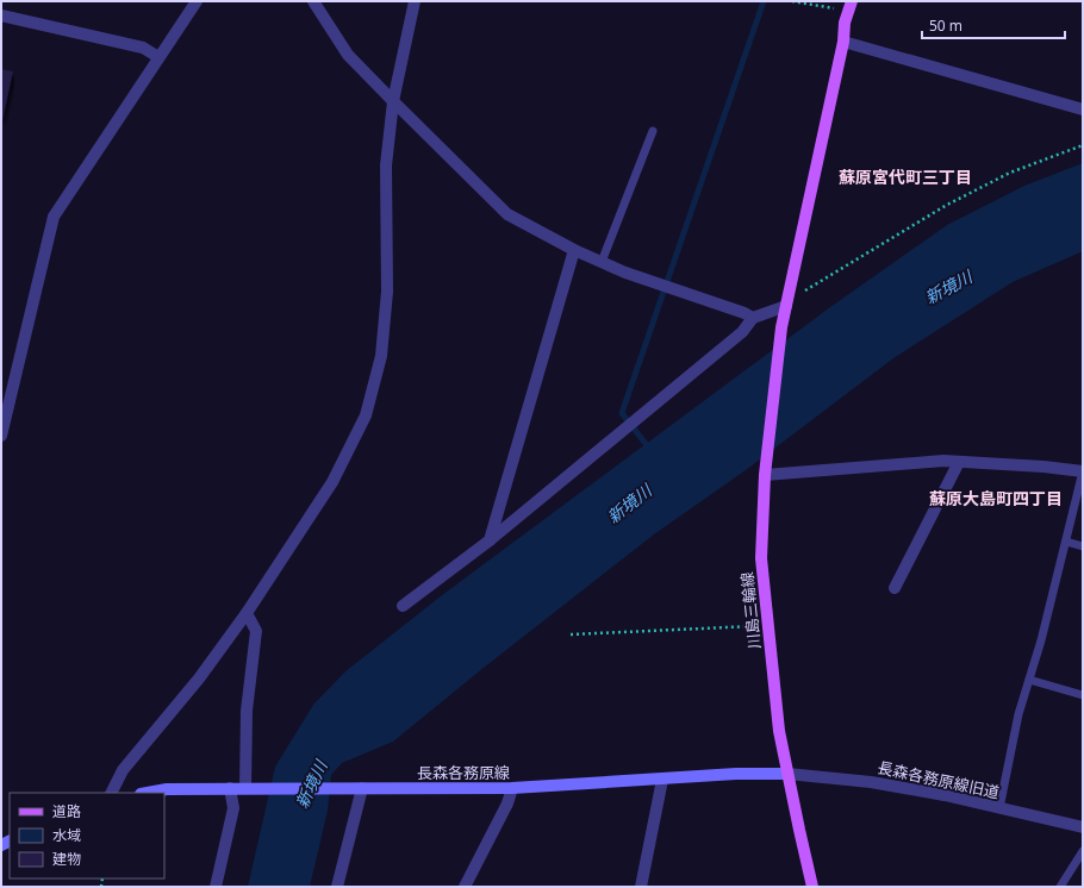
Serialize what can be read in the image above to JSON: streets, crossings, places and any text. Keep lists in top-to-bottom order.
{
  "streets": {
    "main road": ["川島三輪線", "長森各務原線"],
    "street": ["長森各務原線旧道"]
  },
  "crossings": [
    ["川島三輪線", "長森各務原線"],
    ["川島三輪線", "長森各務原線旧道"],
    ["長森各務原線", "長森各務原線旧道"]
  ],
  "districts": ["蘇原宮代町三丁目", "蘇原大島町四丁目"],
  "water": ["新境川"],
  "legend": ["道路", "水域", "建物"],
  "scale_bar": "50 m"
}
